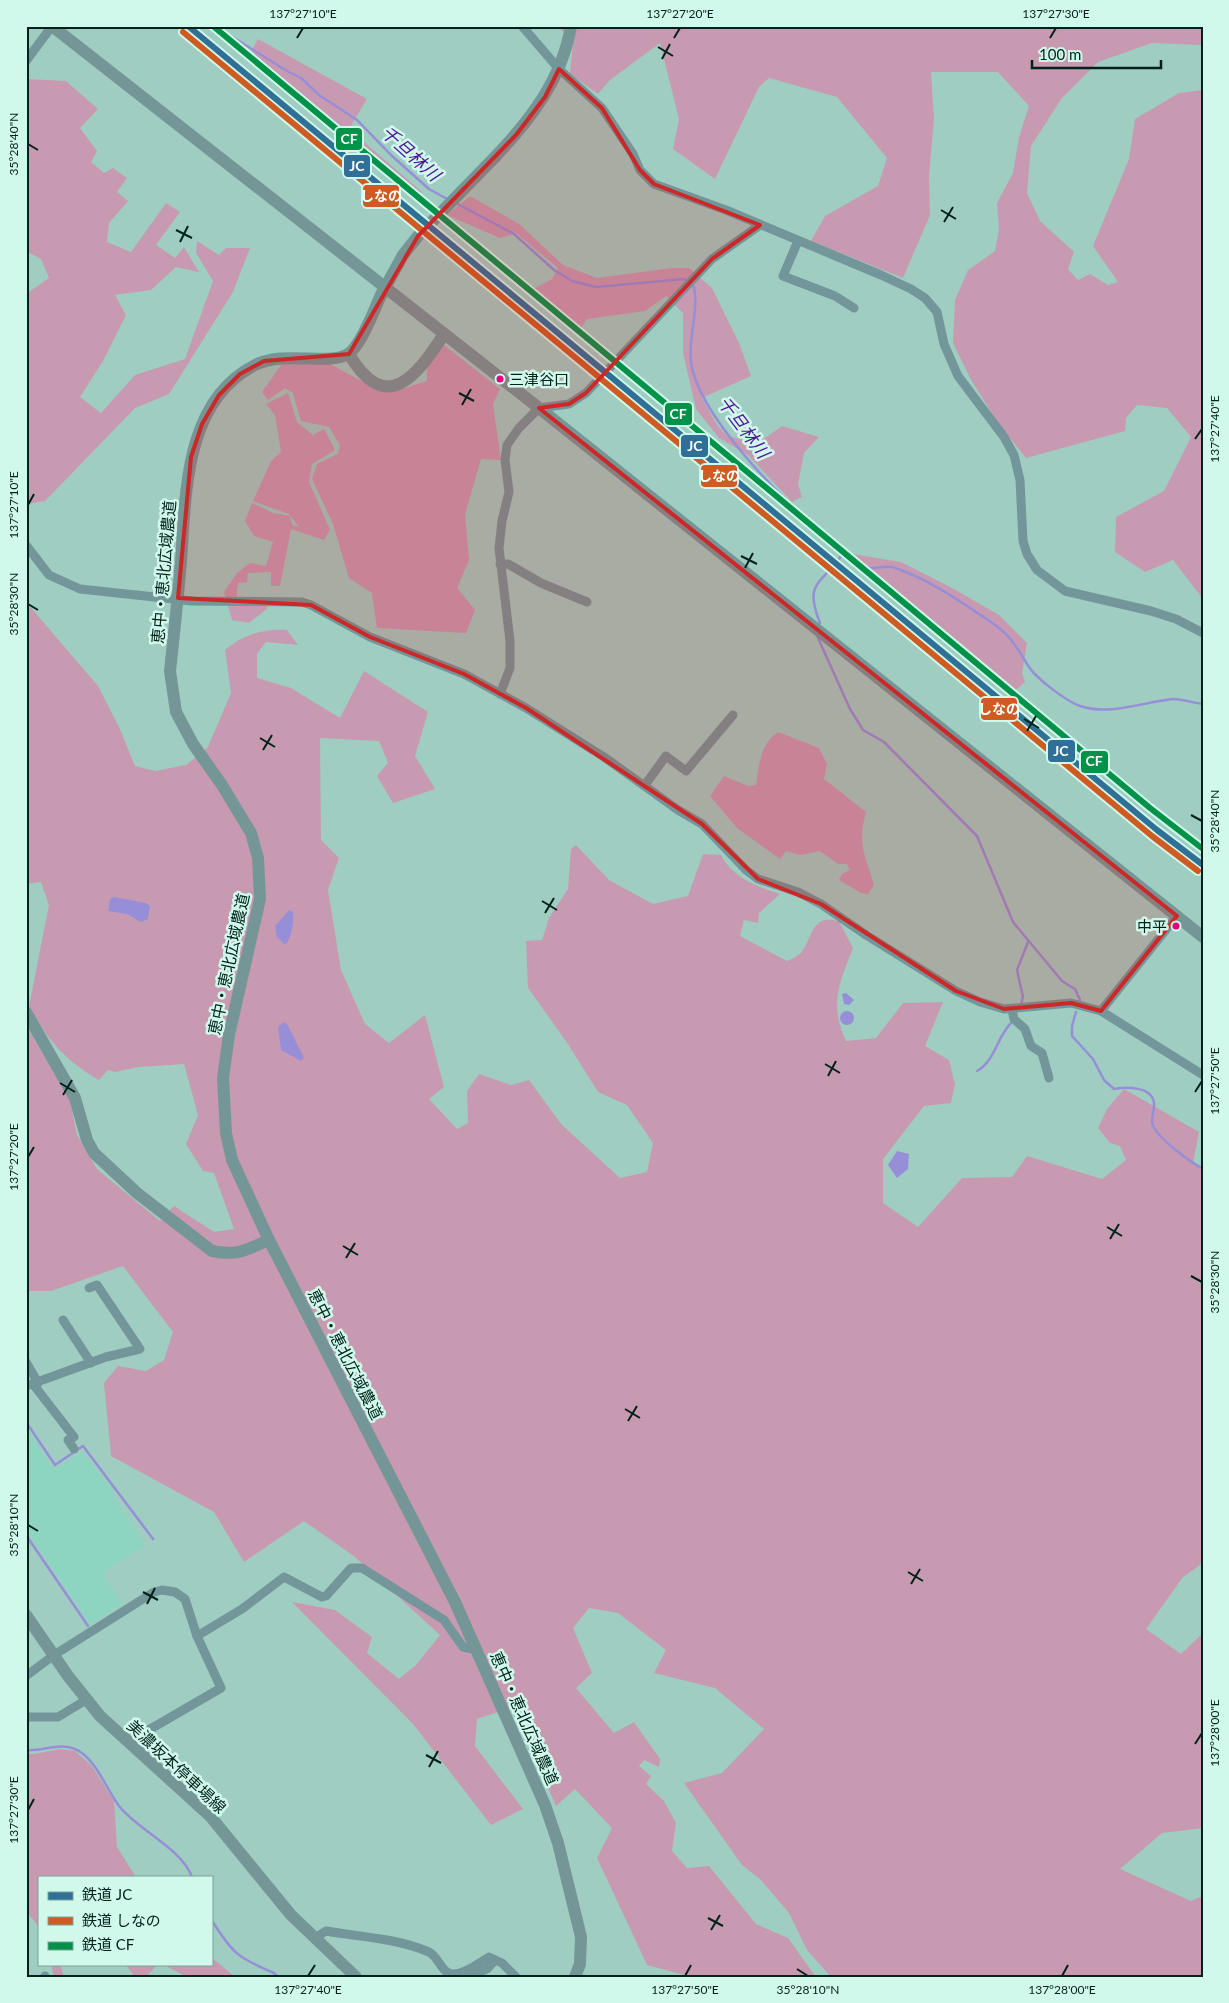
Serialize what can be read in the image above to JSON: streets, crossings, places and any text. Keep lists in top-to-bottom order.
{
  "streets": {
    "street": ["恵中・恵北広域農道", "美濃坂本停車場線"]
  },
  "water": ["千旦林川"],
  "places": ["三津谷口", "中平"],
  "lines": ["rail line JC", "rail line CF", "rail line しなの"],
  "legend": ["鉄道 JC", "鉄道 しなの", "鉄道 CF"],
  "scale_bar": "100 m",
  "coordinates": [
    "137°27'10\"E",
    "137°27'20\"E",
    "137°27'30\"E",
    "35°28'40\"N",
    "137°27'40\"E",
    "35°28'30\"N",
    "137°27'50\"E",
    "35°28'10\"N",
    "137°28'00\"E"
  ]
}
